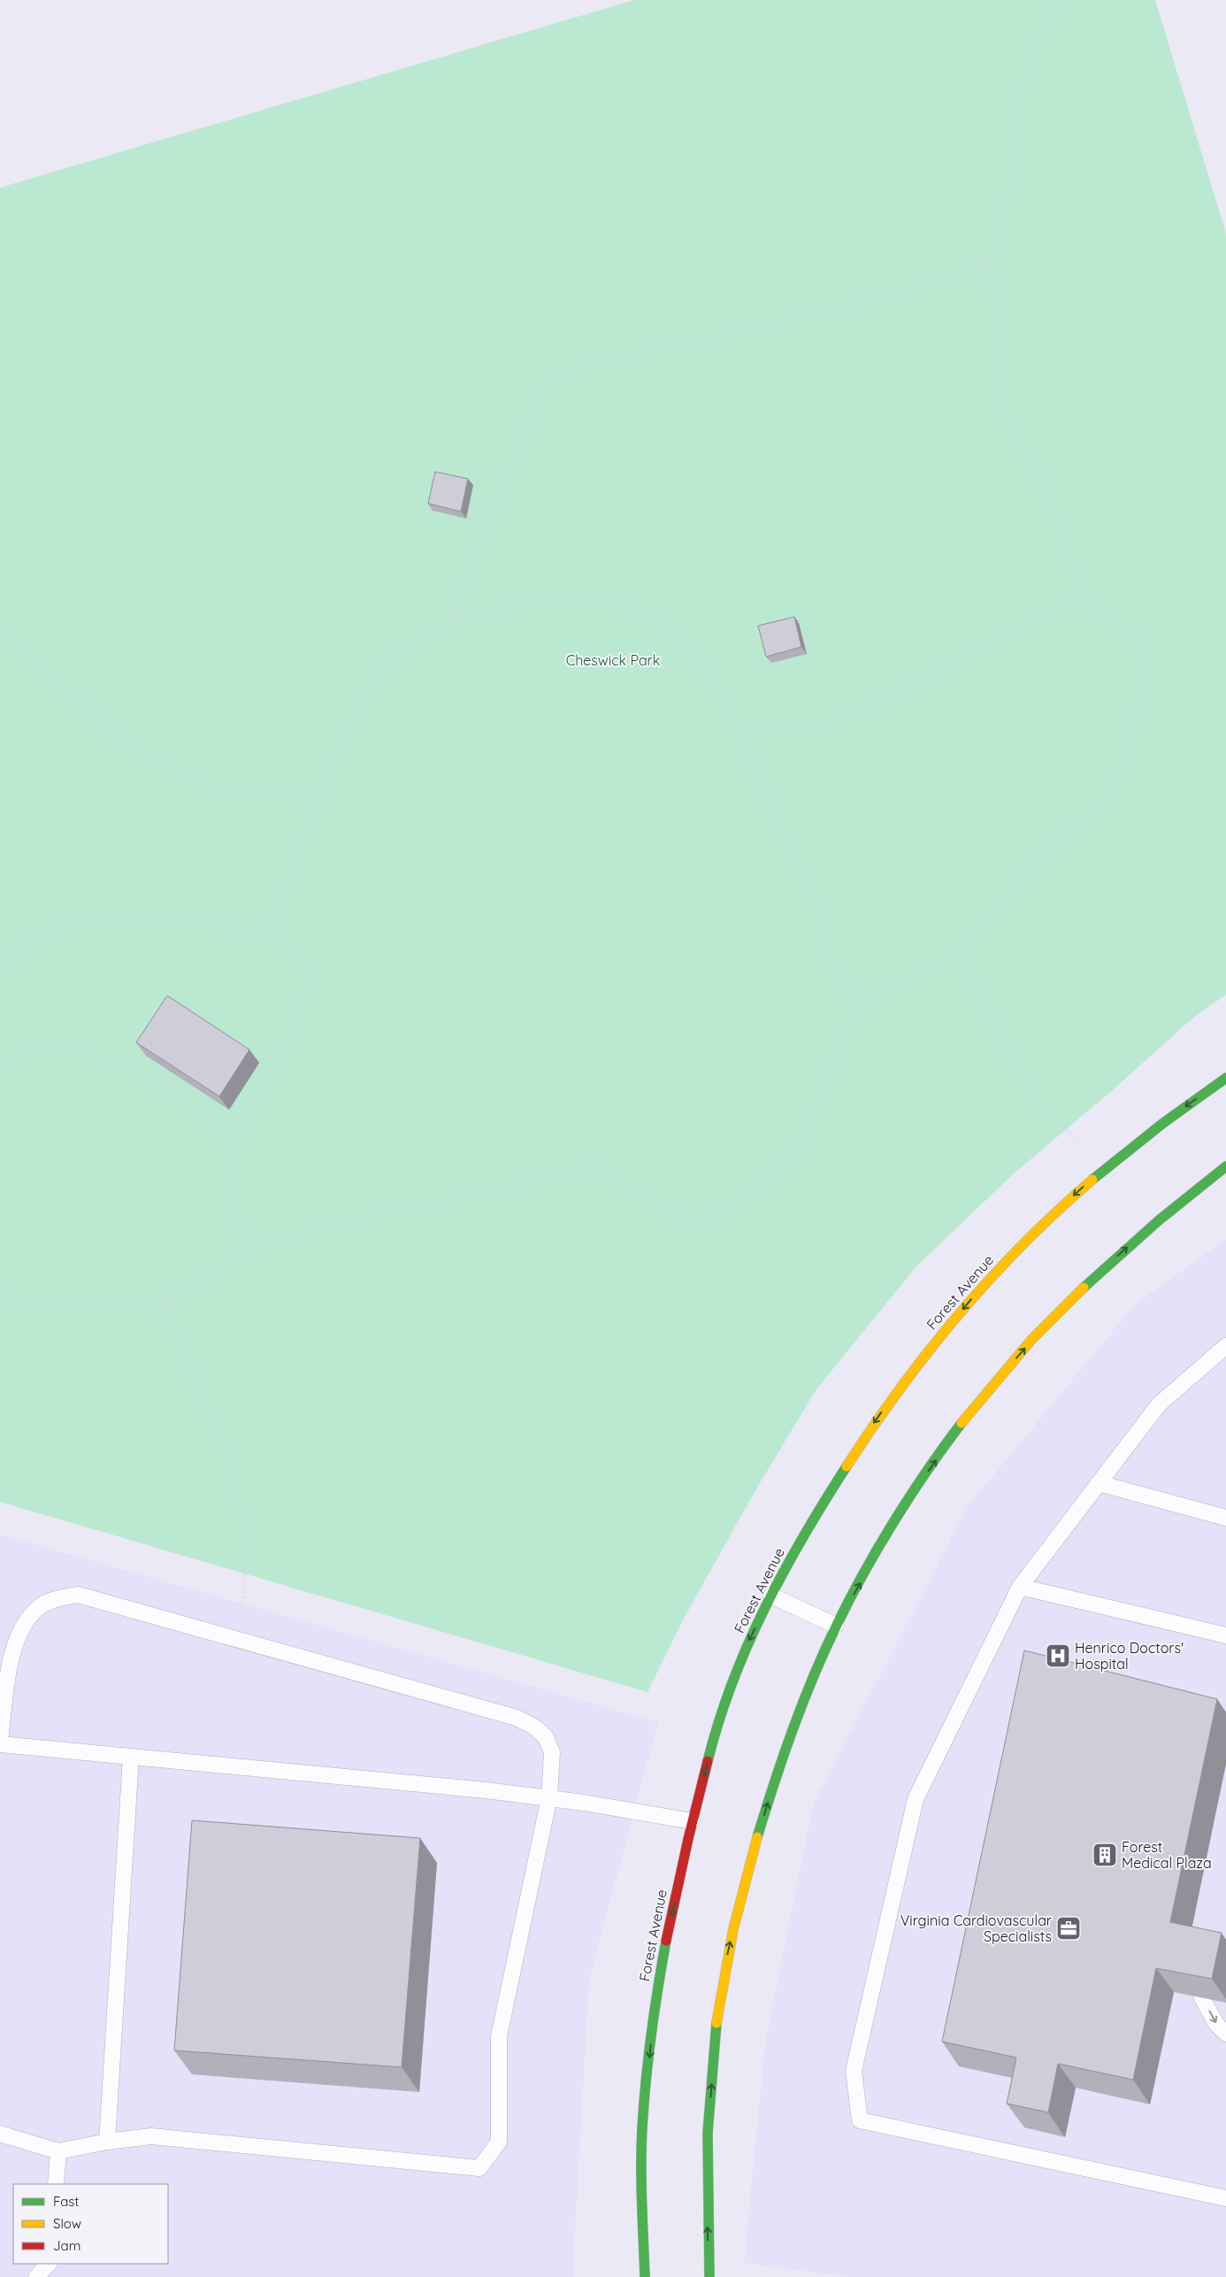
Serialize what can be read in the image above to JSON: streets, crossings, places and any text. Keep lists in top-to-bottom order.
{
  "streets": {
    "main road": ["Forest Avenue"]
  },
  "parks": ["Cheswick Park"],
  "places": {
    "hospital": ["Henrico Doctors' Hospital"],
    "building": ["Forest Medical Plaza"],
    "office": ["Virginia Cardiovascular Specialists"]
  },
  "legend": ["Fast", "Slow", "Jam"]
}
